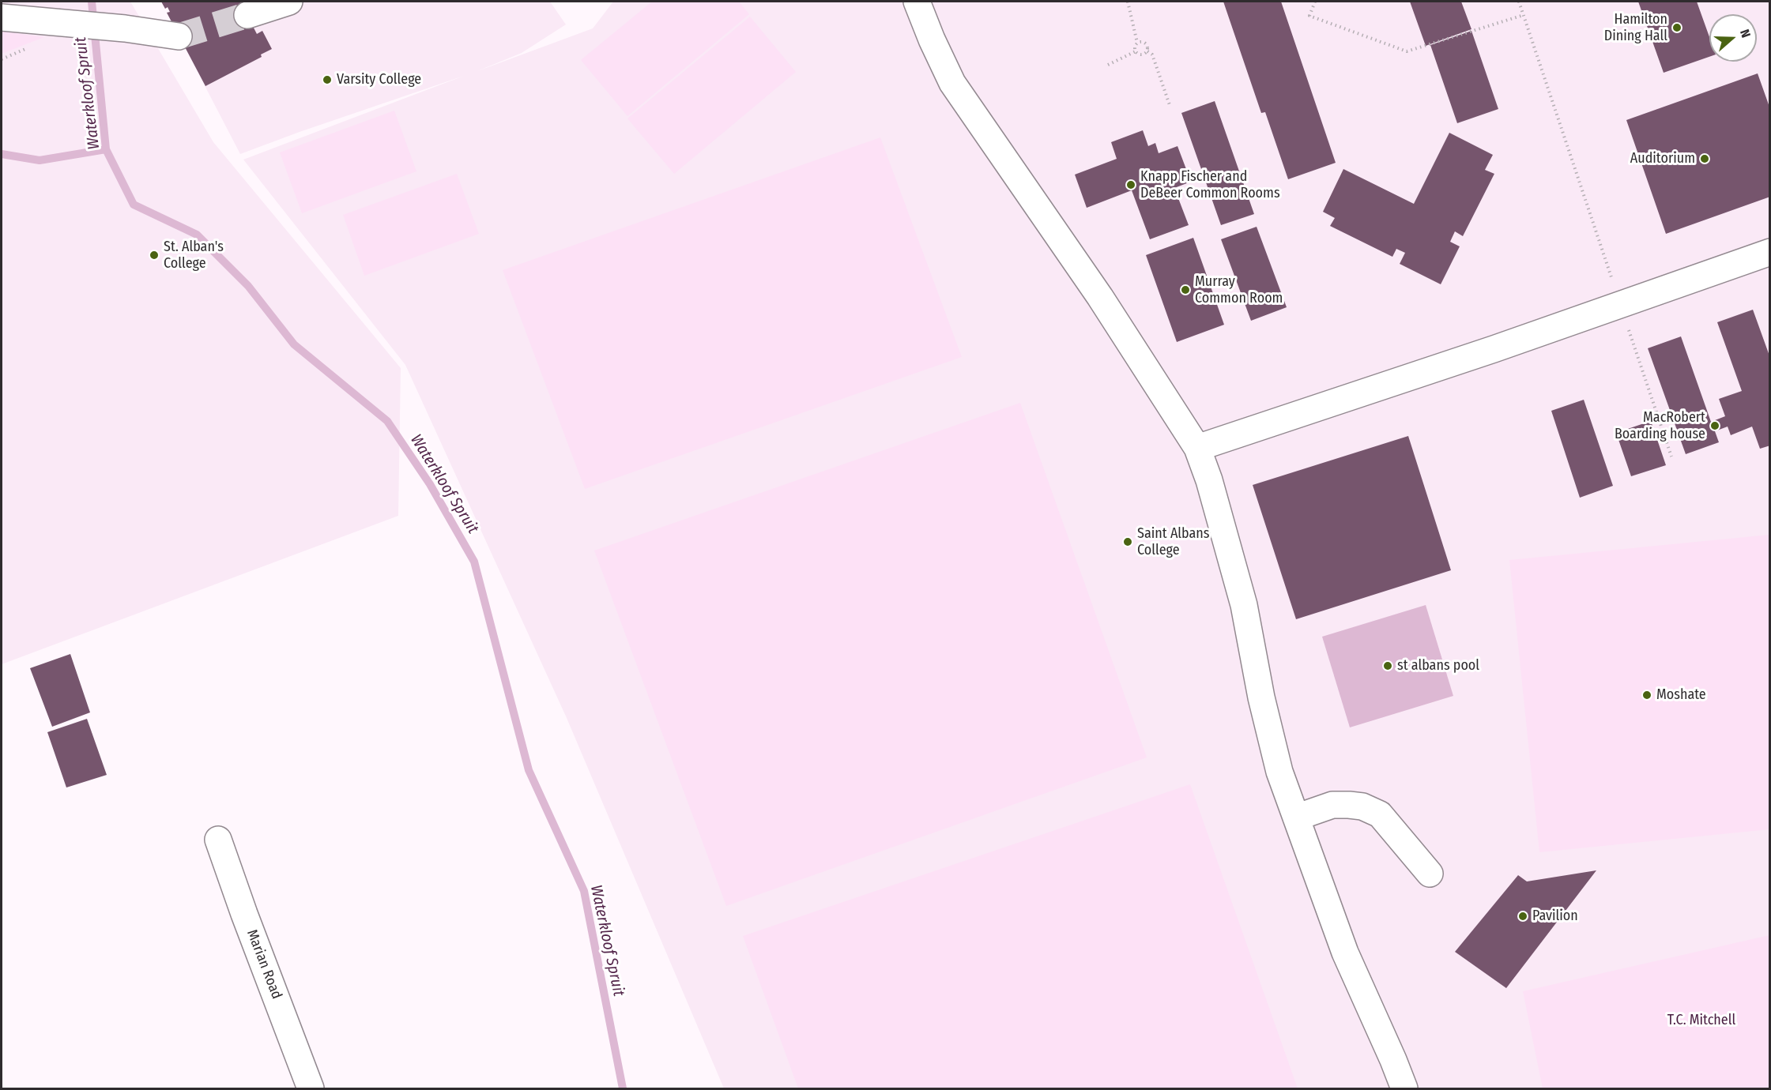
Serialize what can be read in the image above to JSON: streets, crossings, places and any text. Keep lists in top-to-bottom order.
{
  "streets": {
    "street": ["Marian Road"]
  },
  "water": ["Waterkloof Spruit"],
  "parks": ["T.C. Mitchell"],
  "places": [
    "Hamilton Dining Hall",
    "Varsity College",
    "Auditorium",
    "Knapp Fischer and DeBeer Common Rooms",
    "St. Alban's College",
    "Murray Common Room",
    "MacRobert Boarding house",
    "Saint Albans College",
    "st albans pool",
    "Moshate",
    "Pavilion"
  ],
  "north": "right"
}
